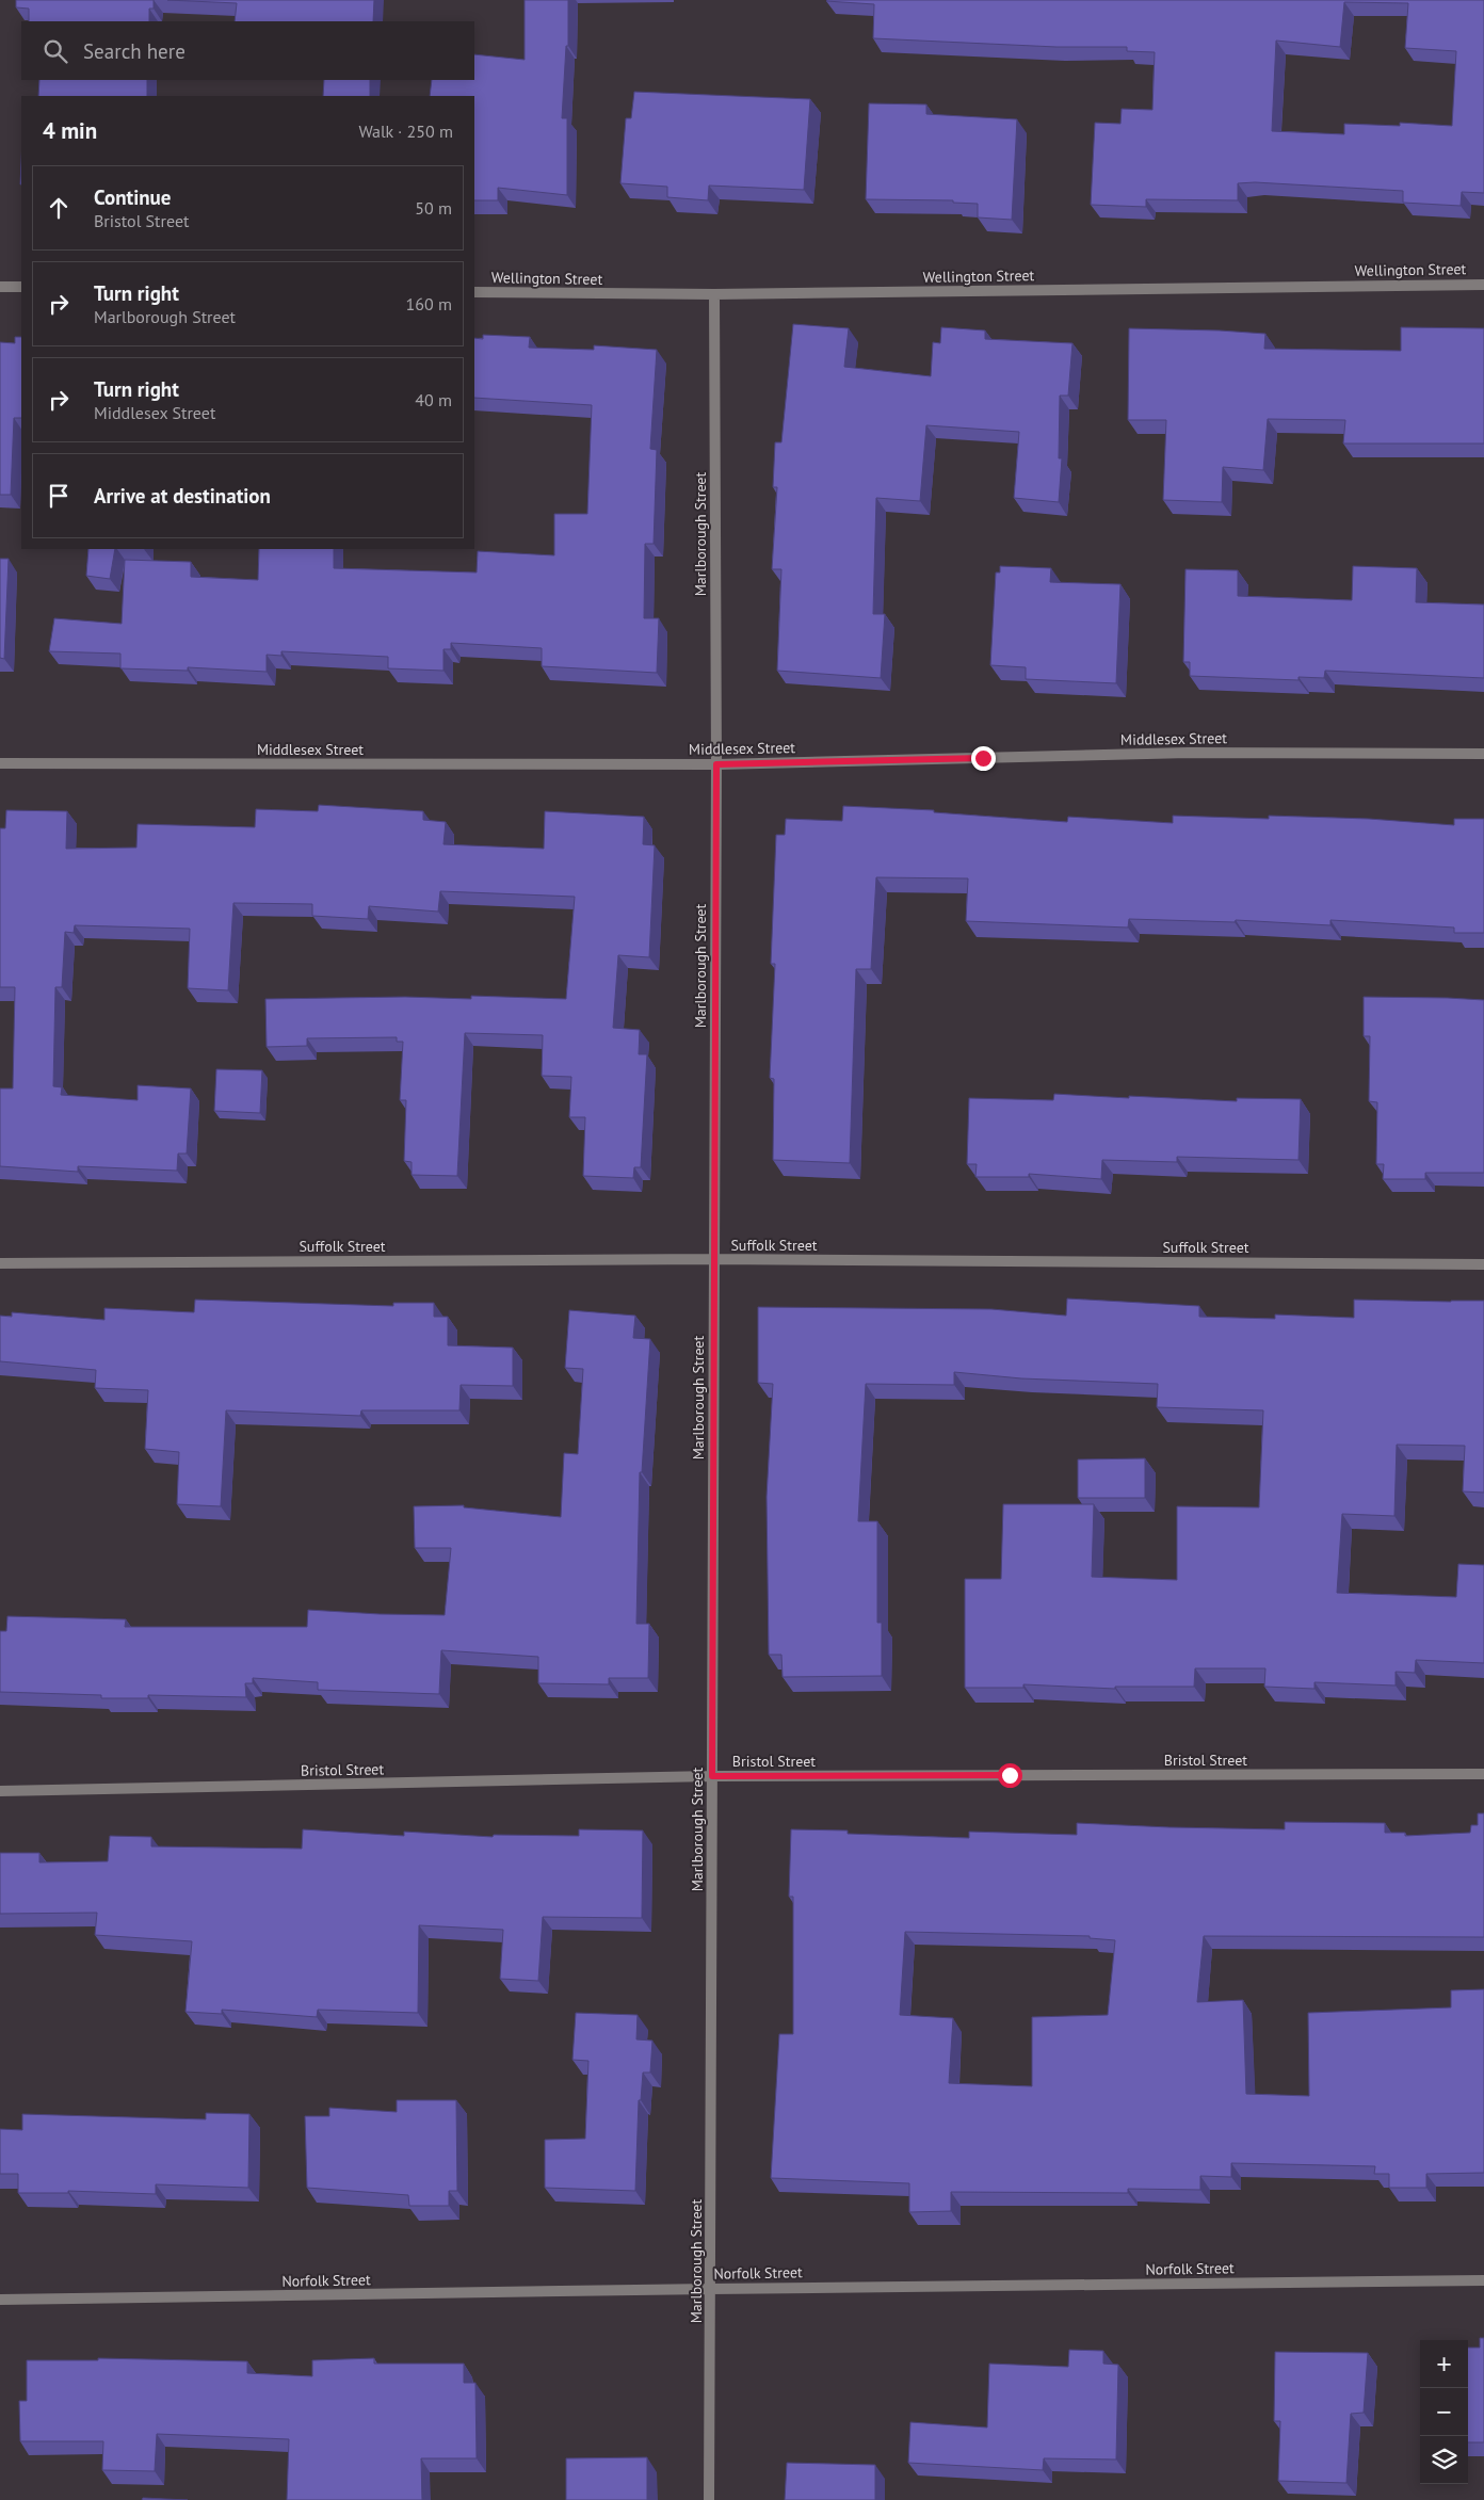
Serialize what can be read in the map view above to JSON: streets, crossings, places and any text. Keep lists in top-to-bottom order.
{
  "streets": {
    "street": [
      "Wellington Street",
      "Marlborough Street",
      "Middlesex Street",
      "Suffolk Street",
      "Bristol Street",
      "Norfolk Street"
    ]
  },
  "crossings": [
    ["Wellington Street", "Marlborough Street"],
    ["Marlborough Street", "Middlesex Street"],
    ["Marlborough Street", "Suffolk Street"],
    ["Marlborough Street", "Bristol Street"],
    ["Marlborough Street", "Norfolk Street"]
  ],
  "page": {
    "search": "Search here",
    "heading": ["4 min", "Walk · 250 m"],
    "list": [
      ["Continue", "Bristol Street", "50 m"],
      ["Turn right", "Marlborough Street", "160 m"],
      ["Turn right", "Middlesex Street", "40 m"],
      "Arrive at destination"
    ],
    "map_buttons": ["+", "−"]
  }
}
